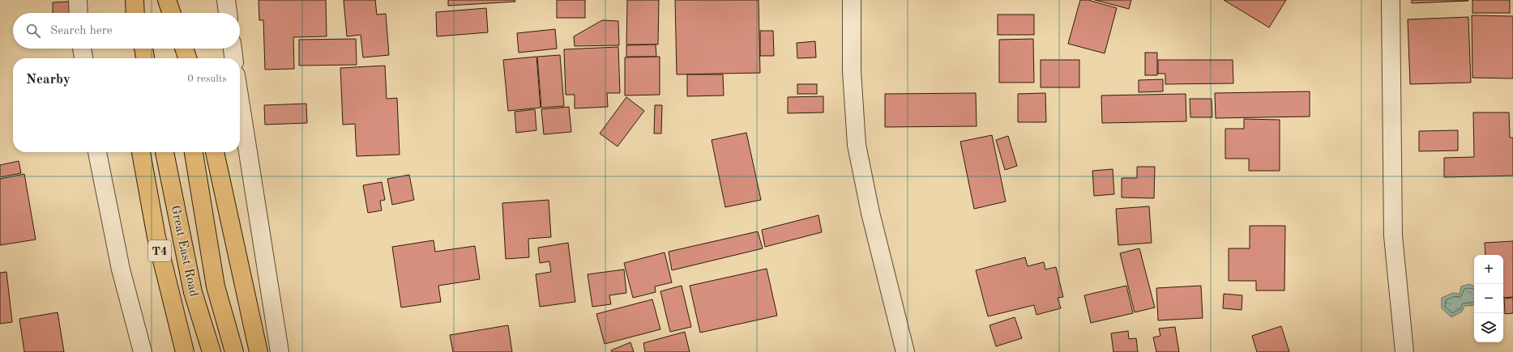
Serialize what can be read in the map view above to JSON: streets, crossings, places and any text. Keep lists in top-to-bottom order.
{
  "streets": {
    "main road": ["T4", "Great East Road"]
  },
  "page": {
    "search": "Search here",
    "heading": ["Nearby", "0 results"],
    "map_buttons": ["+", "−"]
  }
}
